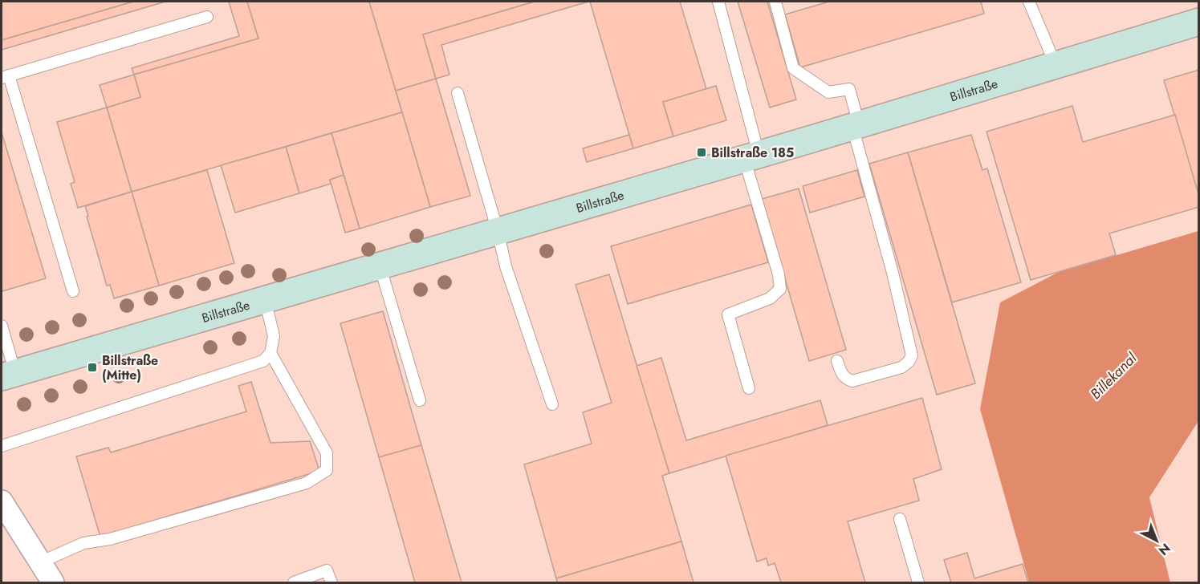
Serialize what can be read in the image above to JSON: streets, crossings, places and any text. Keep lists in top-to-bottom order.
{
  "streets": {
    "street": ["Billstraße"]
  },
  "water": ["Billekanal"],
  "places": {
    "transit": ["Billstraße 185", "Billstraße (Mitte)"]
  },
  "north": "bottom right"
}
